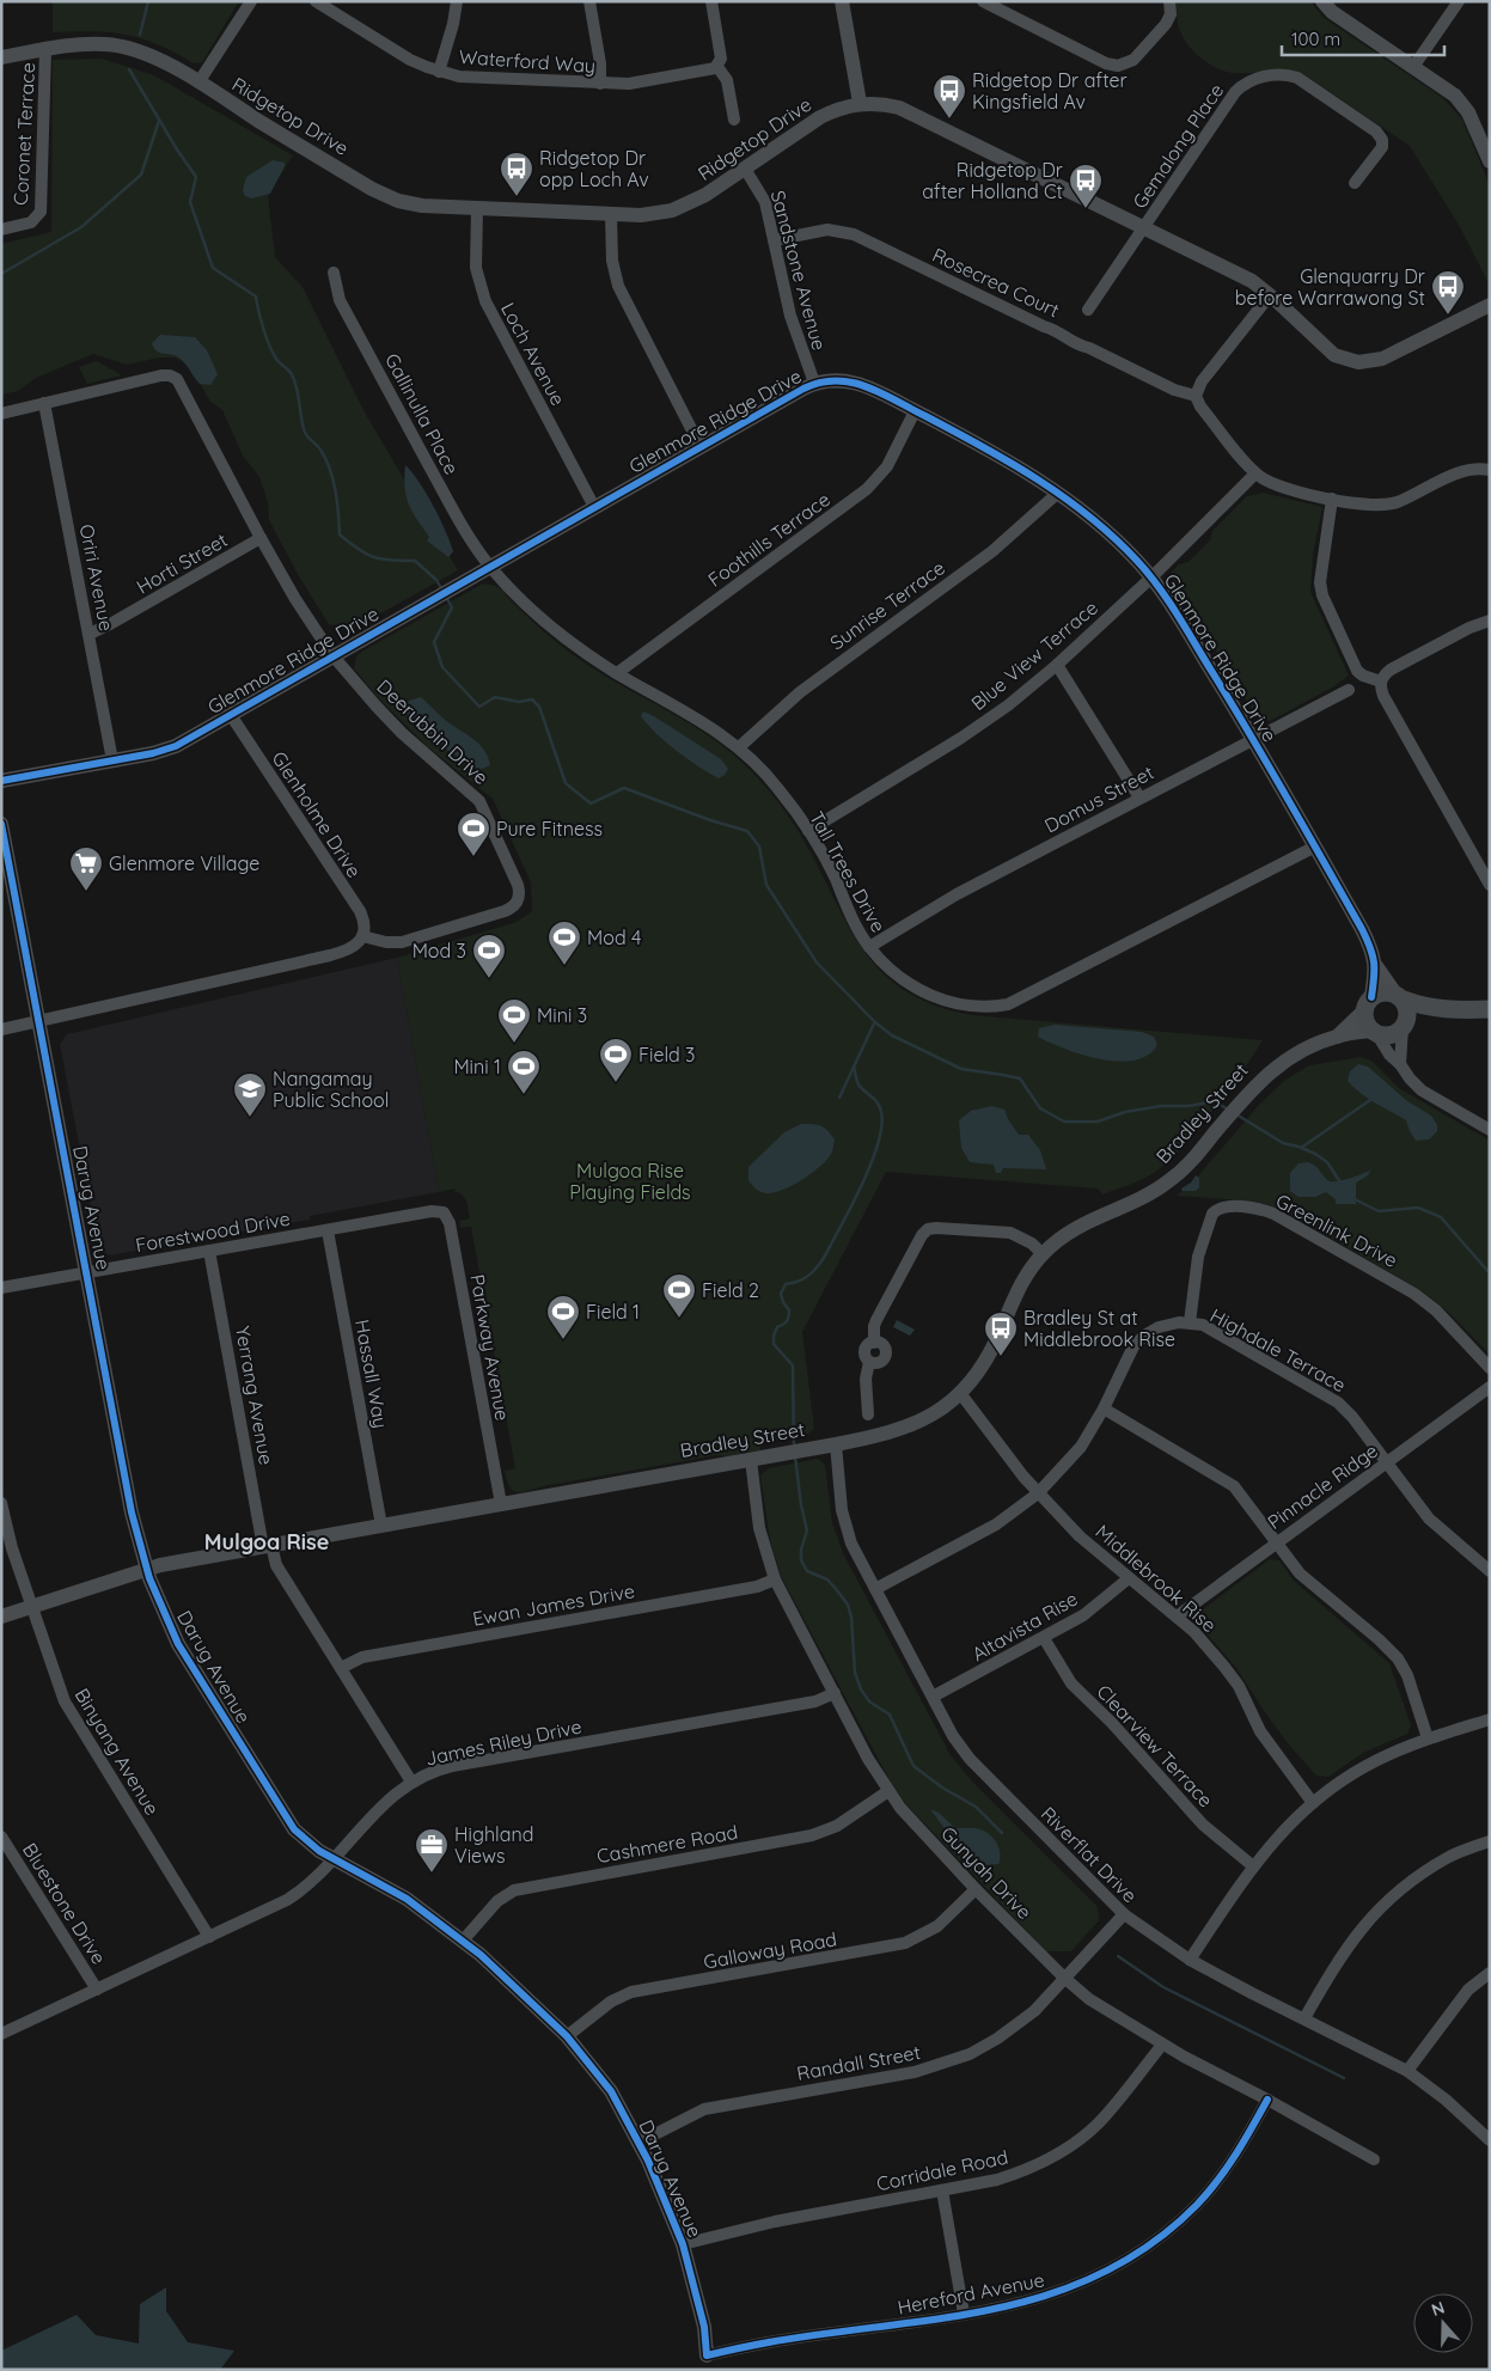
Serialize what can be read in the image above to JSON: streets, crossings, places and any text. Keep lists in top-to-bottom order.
{
  "streets": {
    "street": [
      "Waterford Way",
      "Ridgetop Drive",
      "Coronet Terrace",
      "Gemalong Place",
      "Sandstone Avenue",
      "Rosecrea Court",
      "Loch Avenue",
      "Gallinulla Place",
      "Glenmore Ridge Drive",
      "Foothills Terrace",
      "Horti Street",
      "Oriri Avenue",
      "Sunrise Terrace",
      "Blue View Terrace",
      "Deerubbin Drive",
      "Domus Street",
      "Glenholme Drive",
      "Tall Trees Drive",
      "Bradley Street",
      "Darug Avenue",
      "Greenlink Drive",
      "Forestwood Drive",
      "Parkway Avenue",
      "Highdale Terrace",
      "Hassall Way",
      "Yerrang Avenue",
      "Pinnacle Ridge",
      "Middlebrook Rise",
      "Ewan James Drive",
      "Altavista Rise",
      "James Riley Drive",
      "Clearview Terrace",
      "Binyang Avenue",
      "Cashmere Road",
      "Riverflat Drive",
      "Gunyah Drive",
      "Bluestone Drive",
      "Galloway Road",
      "Randall Street",
      "Corridale Road",
      "Hereford Avenue"
    ]
  },
  "crossings": [
    ["Ridgetop Drive", "Coronet Terrace"],
    ["Ridgetop Drive", "Gemalong Place"],
    ["Ridgetop Drive", "Sandstone Avenue"],
    ["Ridgetop Drive", "Loch Avenue"],
    ["Sandstone Avenue", "Rosecrea Court"],
    ["Sandstone Avenue", "Glenmore Ridge Drive"],
    ["Loch Avenue", "Glenmore Ridge Drive"],
    ["Gallinulla Place", "Glenmore Ridge Drive"],
    ["Gallinulla Place", "Tall Trees Drive"],
    ["Glenmore Ridge Drive", "Foothills Terrace"],
    ["Glenmore Ridge Drive", "Oriri Avenue"],
    ["Glenmore Ridge Drive", "Sunrise Terrace"],
    ["Glenmore Ridge Drive", "Blue View Terrace"],
    ["Glenmore Ridge Drive", "Deerubbin Drive"],
    ["Glenmore Ridge Drive", "Domus Street"],
    ["Glenmore Ridge Drive", "Glenholme Drive"],
    ["Glenmore Ridge Drive", "Tall Trees Drive"],
    ["Glenmore Ridge Drive", "Bradley Street"],
    ["Foothills Terrace", "Tall Trees Drive"],
    ["Horti Street", "Oriri Avenue"],
    ["Horti Street", "Deerubbin Drive"],
    ["Oriri Avenue", "Deerubbin Drive"],
    ["Sunrise Terrace", "Tall Trees Drive"],
    ["Blue View Terrace", "Tall Trees Drive"],
    ["Deerubbin Drive", "Glenholme Drive"],
    ["Domus Street", "Tall Trees Drive"],
    ["Bradley Street", "Darug Avenue"],
    ["Bradley Street", "Parkway Avenue"],
    ["Bradley Street", "Hassall Way"],
    ["Bradley Street", "Yerrang Avenue"],
    ["Bradley Street", "Middlebrook Rise"],
    ["Bradley Street", "Binyang Avenue"],
    ["Bradley Street", "Riverflat Drive"],
    ["Bradley Street", "Gunyah Drive"],
    ["Darug Avenue", "Forestwood Drive"],
    ["Darug Avenue", "James Riley Drive"],
    ["Darug Avenue", "Cashmere Road"],
    ["Darug Avenue", "Galloway Road"],
    ["Darug Avenue", "Randall Street"],
    ["Darug Avenue", "Corridale Road"],
    ["Darug Avenue", "Hereford Avenue"],
    ["Greenlink Drive", "Highdale Terrace"],
    ["Forestwood Drive", "Parkway Avenue"],
    ["Forestwood Drive", "Hassall Way"],
    ["Forestwood Drive", "Yerrang Avenue"],
    ["Highdale Terrace", "Pinnacle Ridge"],
    ["Highdale Terrace", "Middlebrook Rise"],
    ["Highdale Terrace", "Riverflat Drive"],
    ["Yerrang Avenue", "Ewan James Drive"],
    ["Yerrang Avenue", "James Riley Drive"],
    ["Pinnacle Ridge", "Middlebrook Rise"],
    ["Middlebrook Rise", "Altavista Rise"],
    ["Ewan James Drive", "Gunyah Drive"],
    ["Altavista Rise", "Clearview Terrace"],
    ["Altavista Rise", "Riverflat Drive"],
    ["James Riley Drive", "Binyang Avenue"],
    ["James Riley Drive", "Gunyah Drive"],
    ["James Riley Drive", "Bluestone Drive"],
    ["Cashmere Road", "Gunyah Drive"],
    ["Gunyah Drive", "Galloway Road"],
    ["Gunyah Drive", "Randall Street"],
    ["Gunyah Drive", "Corridale Road"],
    ["Gunyah Drive", "Hereford Avenue"]
  ],
  "districts": ["Mulgoa Rise"],
  "parks": ["Mulgoa Rise Playing Fields"],
  "places": {
    "bus stop": [
      "Ridgetop Dr after Kingsfield Av",
      "Ridgetop Dr opp Loch Av",
      "Ridgetop Dr after Holland Ct",
      "Glenquarry Dr before Warrawong St",
      "Bradley St at Middlebrook Rise"
    ],
    "sports": [
      "Pure Fitness",
      "Mod 4",
      "Mod 3",
      "Mini 3",
      "Field 3",
      "Mini 1",
      "Field 2",
      "Field 1"
    ],
    "supermarket": ["Glenmore Village"],
    "school or university": ["Nangamay Public School"],
    "office": ["Highland Views"]
  },
  "scale_bar": "100 m",
  "north": "top"
}
